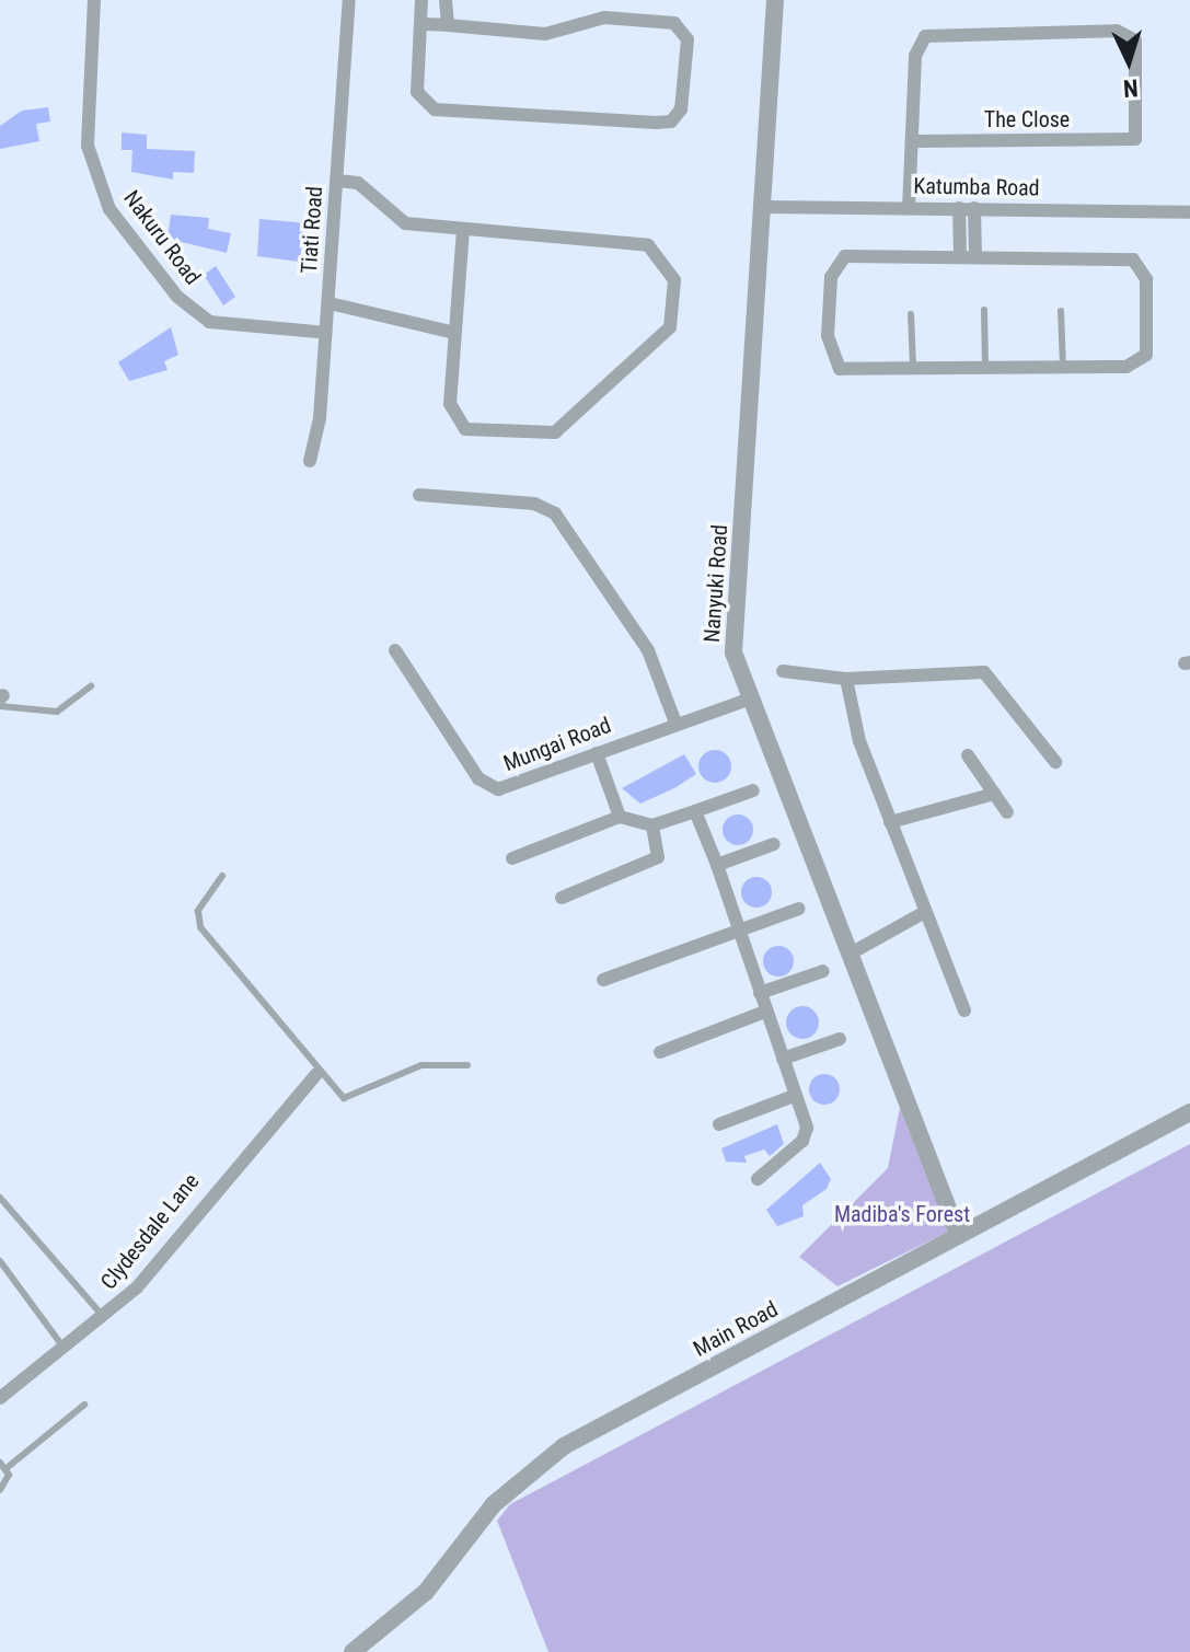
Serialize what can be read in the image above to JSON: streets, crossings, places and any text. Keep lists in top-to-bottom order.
{
  "streets": {
    "street": [
      "The Close",
      "Katumba Road",
      "Tiati Road",
      "Nakuru Road",
      "Nanyuki Road",
      "Mungai Road",
      "Clydesdale Lane",
      "Main Road"
    ]
  },
  "crossings": [
    ["The Close", "Katumba Road"],
    ["Katumba Road", "Nanyuki Road"],
    ["Tiati Road", "Nakuru Road"],
    ["Nanyuki Road", "Mungai Road"],
    ["Nanyuki Road", "Main Road"]
  ],
  "parks": ["Madiba's Forest"],
  "north": "bottom"
}
